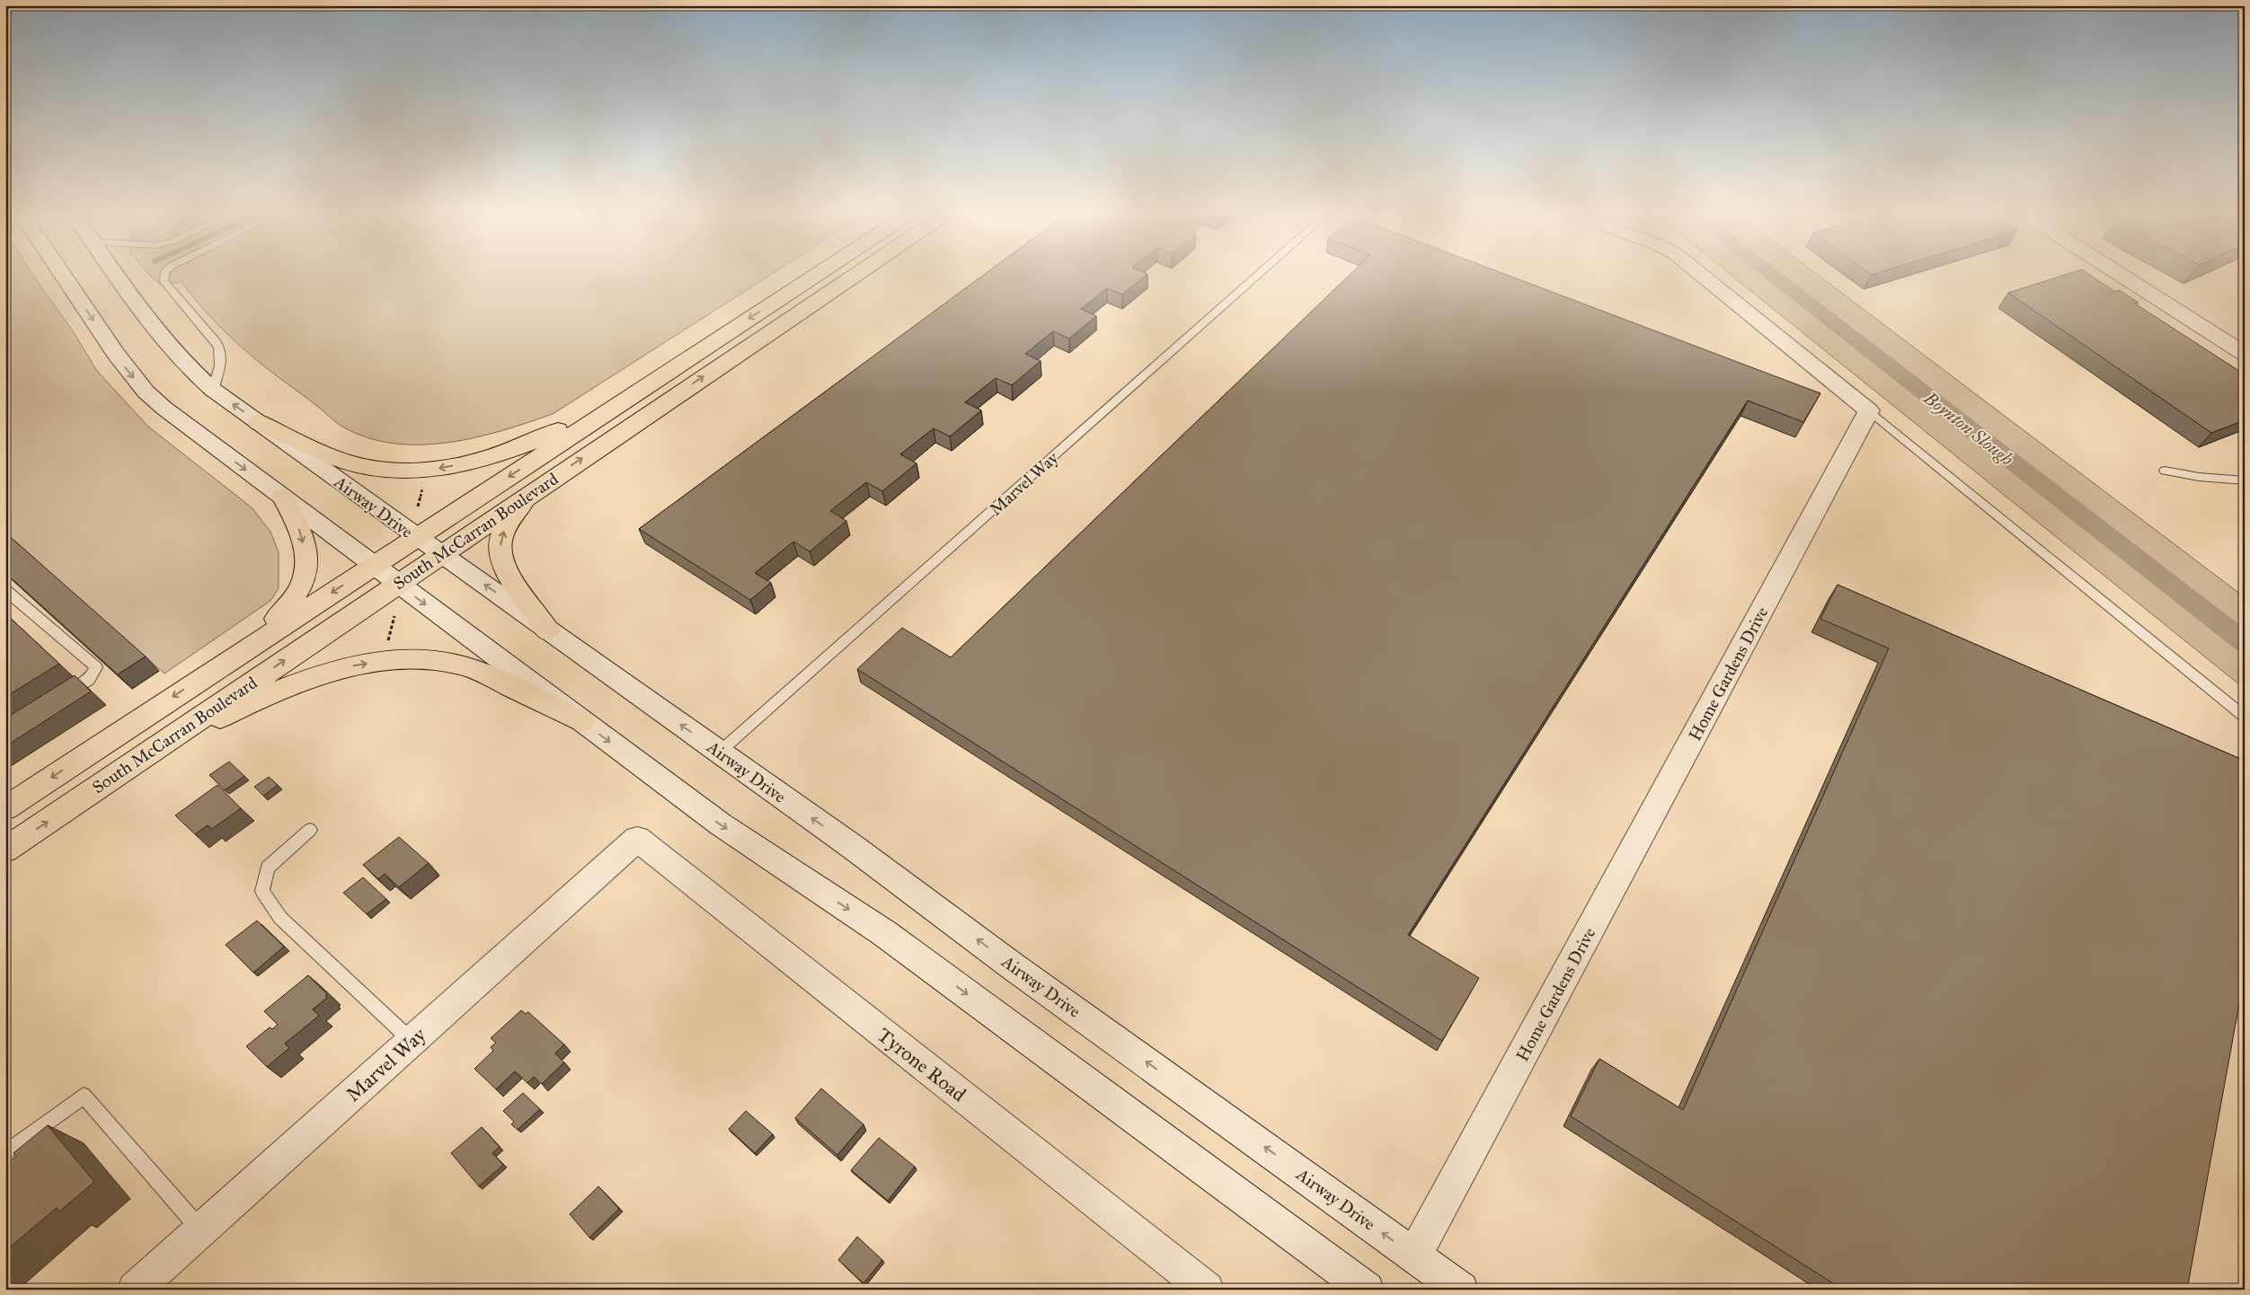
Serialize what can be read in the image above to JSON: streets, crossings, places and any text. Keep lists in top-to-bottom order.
{
  "streets": {
    "main road": [
      "Marvel Way",
      "Airway Drive",
      "South McCarran Boulevard",
      "Home Gardens Drive",
      "Tyrone Road"
    ]
  },
  "crossings": [
    ["Marvel Way", "Airway Drive"],
    ["Marvel Way", "Tyrone Road"],
    ["Airway Drive", "South McCarran Boulevard"],
    ["Airway Drive", "Home Gardens Drive"]
  ],
  "water": ["Boynton Slough"]
}
